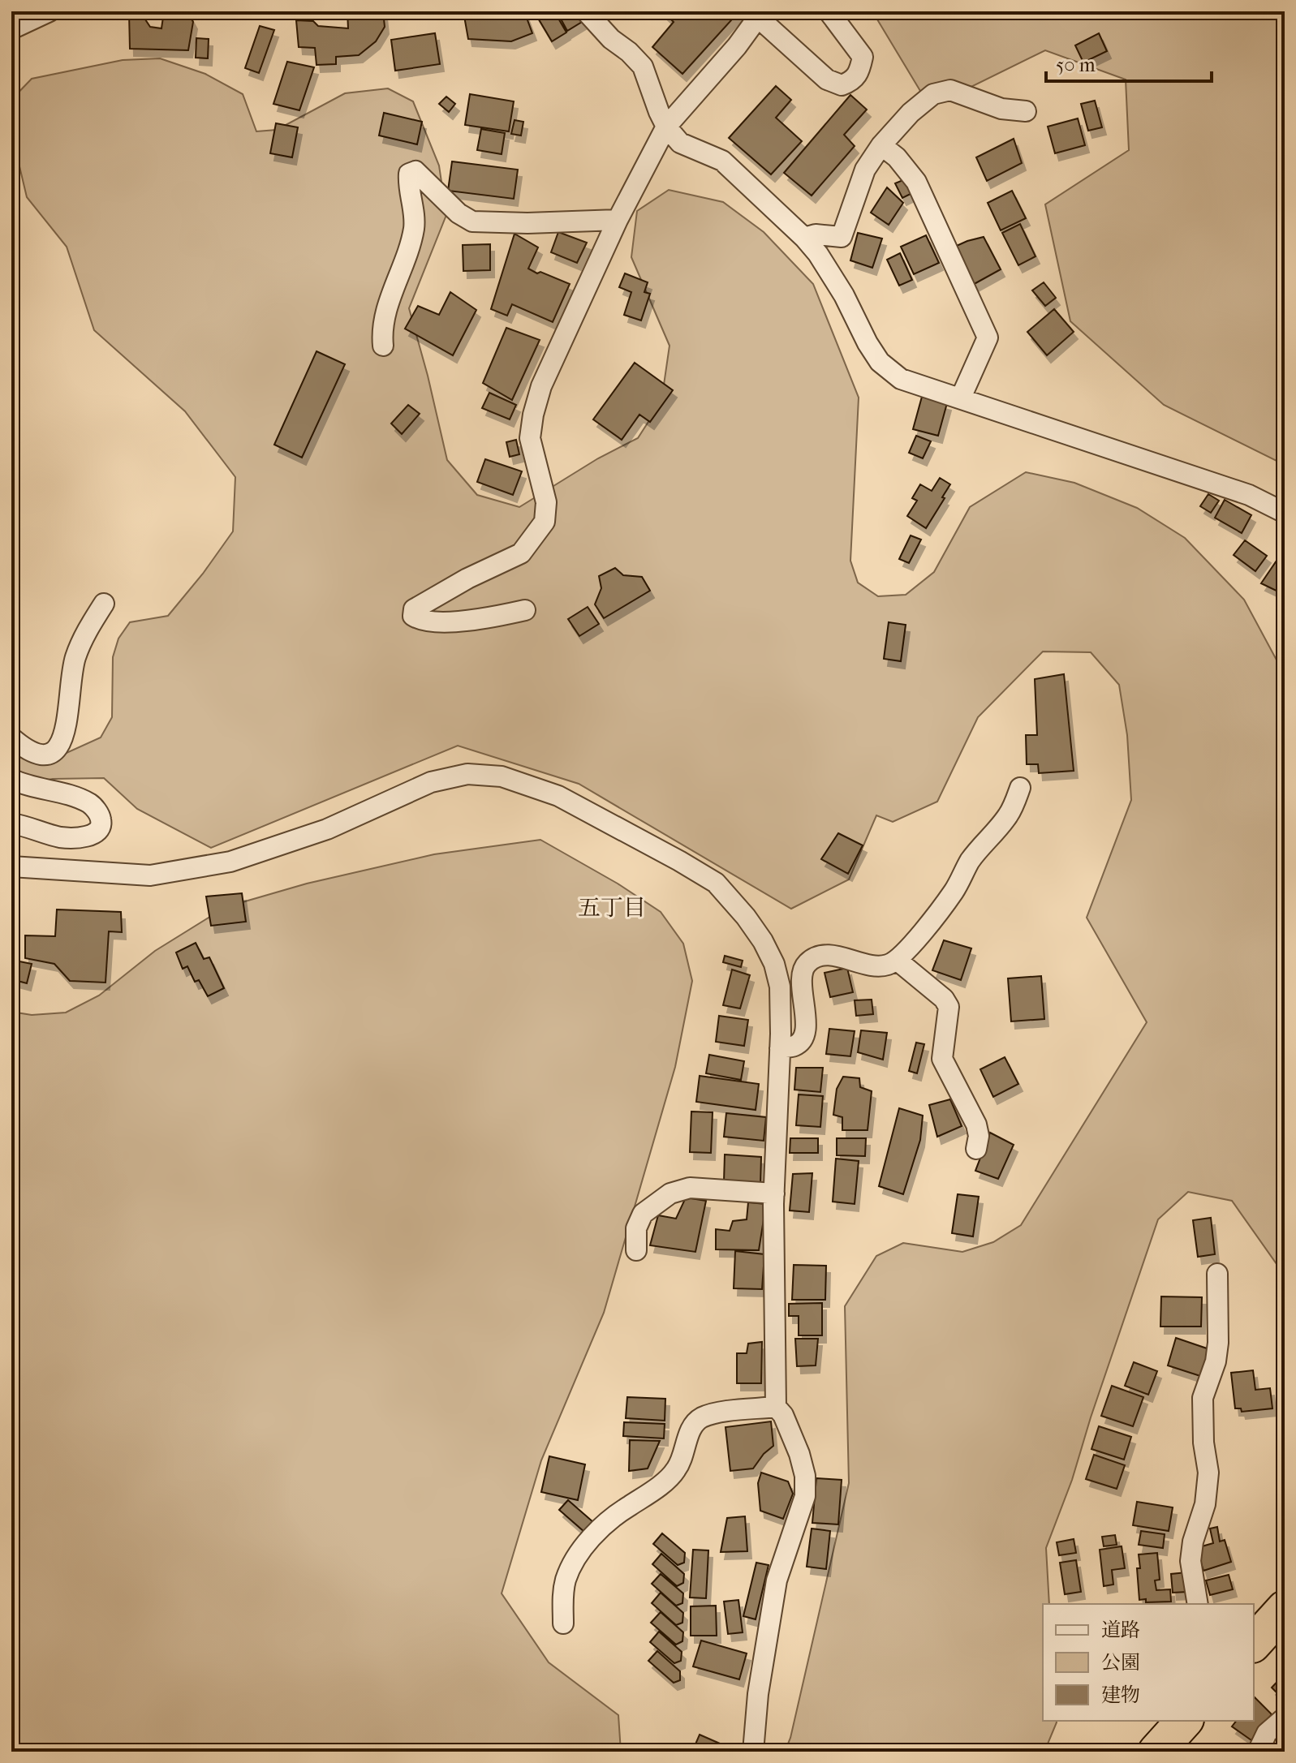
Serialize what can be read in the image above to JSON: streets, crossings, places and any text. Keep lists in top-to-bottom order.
{
  "districts": ["五丁目"],
  "legend": ["道路", "公園", "建物"],
  "scale_bar": "50 m"
}
